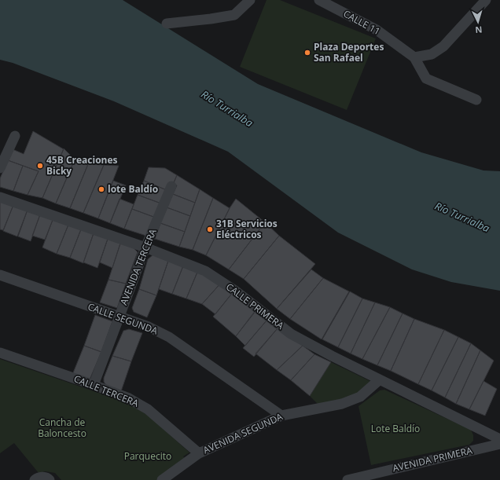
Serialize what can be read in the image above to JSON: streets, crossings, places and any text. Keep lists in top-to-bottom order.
{
  "streets": {
    "street": [
      "CALLE 11",
      "AVENIDA TERCERA",
      "CALLE PRIMERA",
      "CALLE SEGUNDA",
      "CALLE TERCERA",
      "AVENIDA SEGUNDA",
      "AVENIDA PRIMERA"
    ]
  },
  "crossings": [
    ["AVENIDA TERCERA", "CALLE PRIMERA"],
    ["AVENIDA TERCERA", "CALLE SEGUNDA"],
    ["AVENIDA TERCERA", "CALLE TERCERA"],
    ["CALLE PRIMERA", "AVENIDA SEGUNDA"],
    ["CALLE SEGUNDA", "AVENIDA SEGUNDA"],
    ["CALLE TERCERA", "AVENIDA SEGUNDA"]
  ],
  "water": ["Río Turrialba"],
  "parks": ["Cancha de Baloncesto", "Lote Baldío", "Parquecito"],
  "places": [
    "Plaza Deportes San Rafael",
    "45B Creaciones Bicky",
    "lote Baldío",
    "31B Servicios Eléctricos"
  ],
  "north": "bottom"
}
